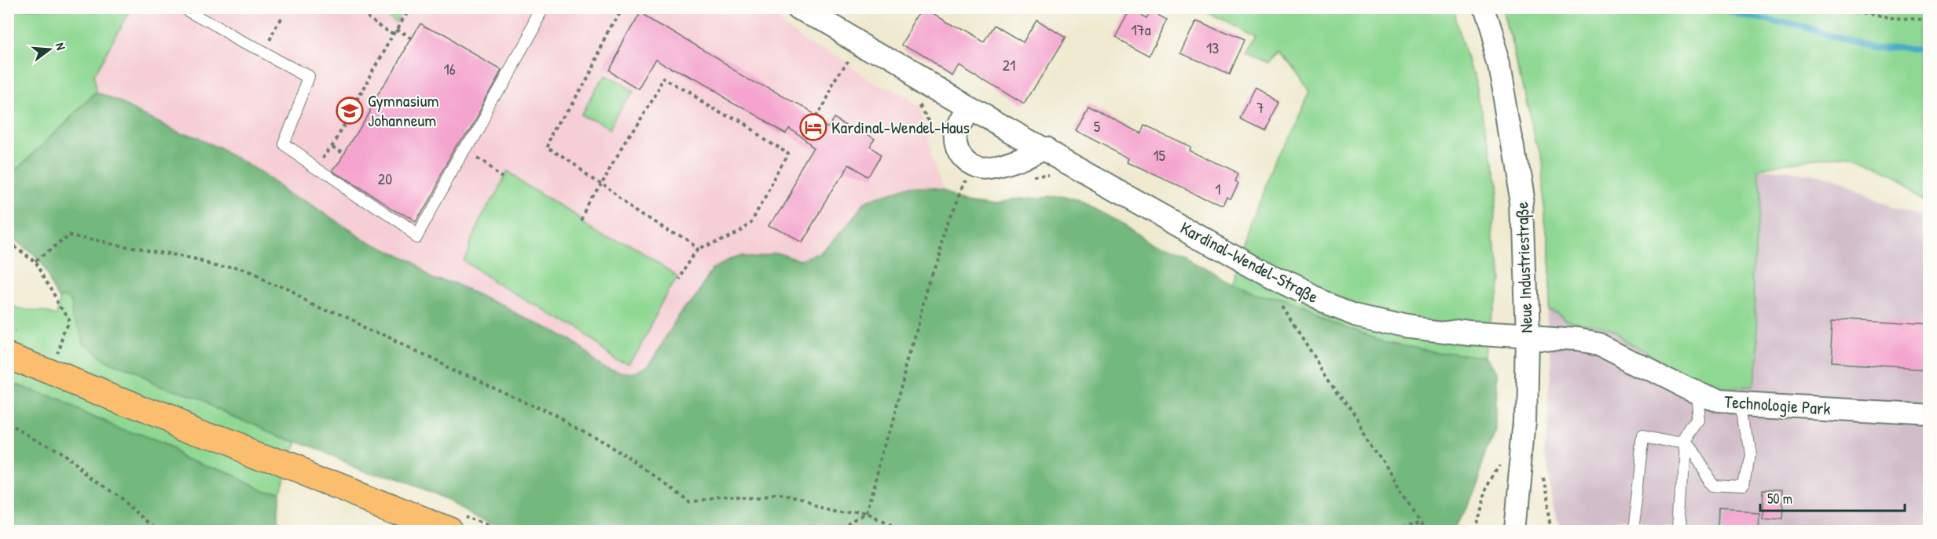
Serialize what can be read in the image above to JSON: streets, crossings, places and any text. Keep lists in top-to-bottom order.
{
  "streets": {
    "street": ["Kardinal-Wendel-Straße", "Neue Industriestraße", "Technologie Park"]
  },
  "crossings": [
    ["Kardinal-Wendel-Straße", "Neue Industriestraße"],
    ["Kardinal-Wendel-Straße", "Technologie Park"],
    ["Neue Industriestraße", "Technologie Park"]
  ],
  "places": {
    "school or university": ["Gymnasium Johanneum"],
    "hotel": ["Kardinal-Wendel-Haus"]
  },
  "house_numbers": [
    "17a",
    "13",
    "21",
    "16",
    "7",
    "5",
    "15",
    "20",
    "1"
  ],
  "scale_bar": "50 m",
  "north": "right"
}
